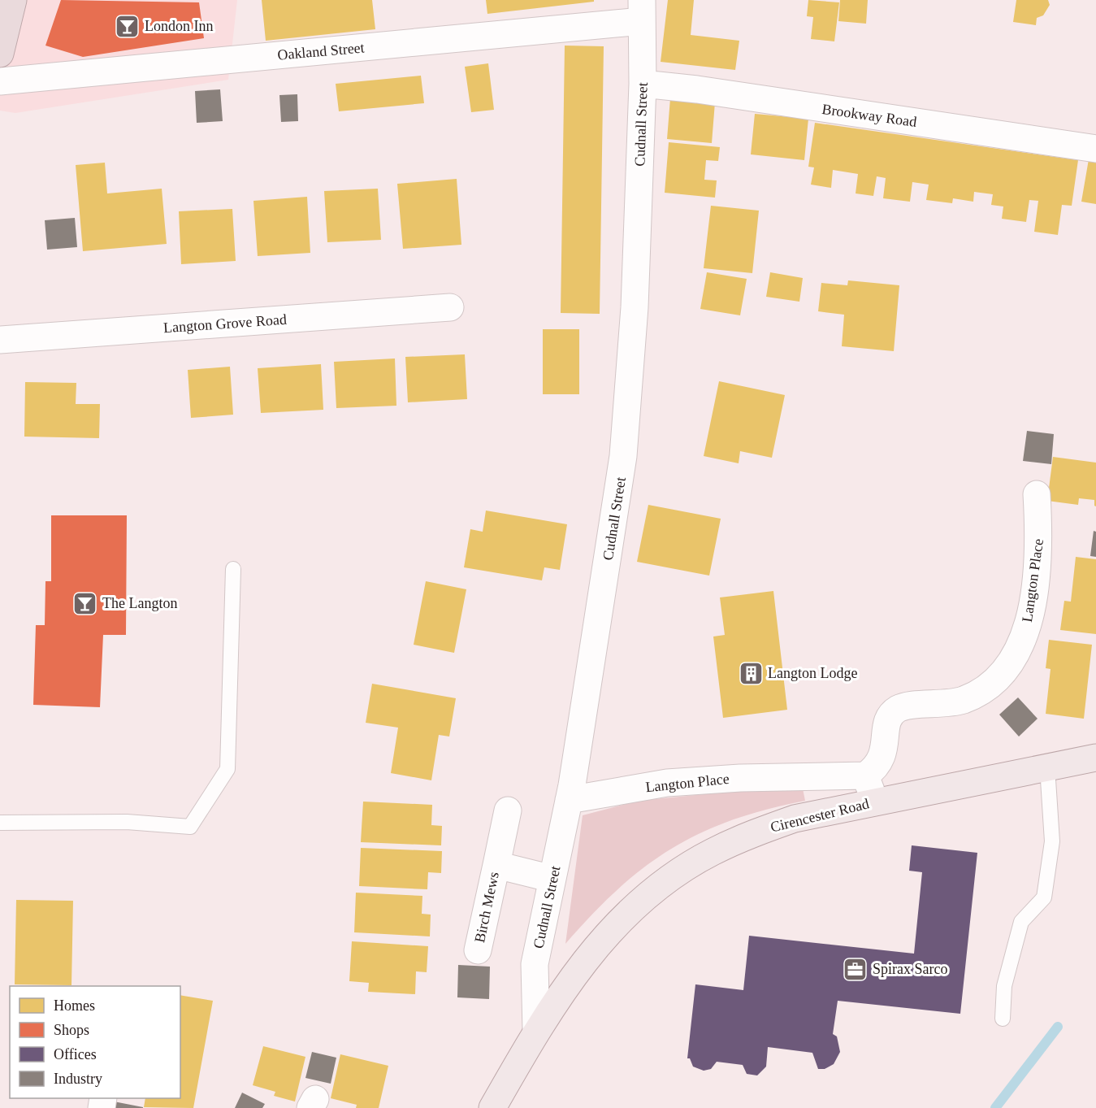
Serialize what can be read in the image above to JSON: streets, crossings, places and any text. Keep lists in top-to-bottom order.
{
  "streets": {
    "main road": ["Cirencester Road"],
    "street": [
      "Oakland Street",
      "Brookway Road",
      "Cudnall Street",
      "Langton Grove Road",
      "Langton Place",
      "Birch Mews"
    ]
  },
  "crossings": [
    ["Oakland Street", "Cudnall Street"],
    ["Brookway Road", "Cudnall Street"],
    ["Cudnall Street", "Langton Place"],
    ["Cudnall Street", "Cirencester Road"],
    ["Cudnall Street", "Birch Mews"]
  ],
  "places": {
    "bar": ["London Inn", "The Langton"],
    "building": ["Langton Lodge"],
    "office": ["Spirax Sarco"]
  },
  "legend": [
    "Homes",
    "Shops",
    "Offices",
    "Industry"
  ]
}
